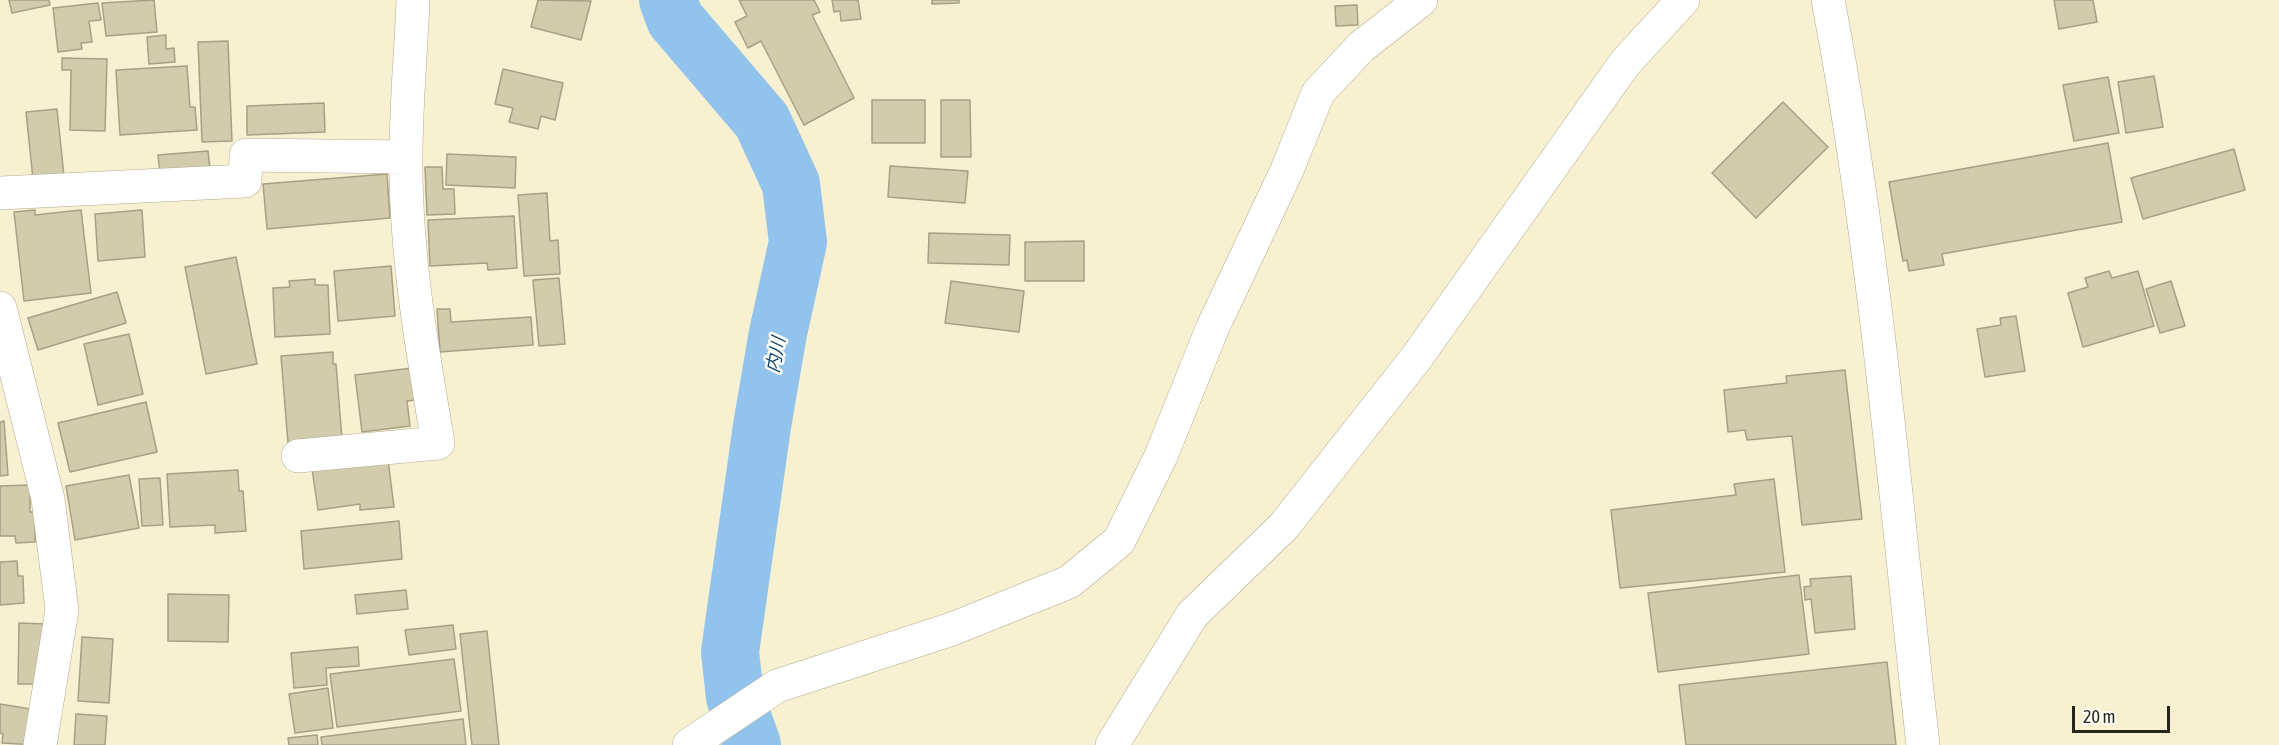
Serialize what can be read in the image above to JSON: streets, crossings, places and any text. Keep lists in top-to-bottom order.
{
  "water": ["内川"],
  "scale_bar": "20 m"
}
